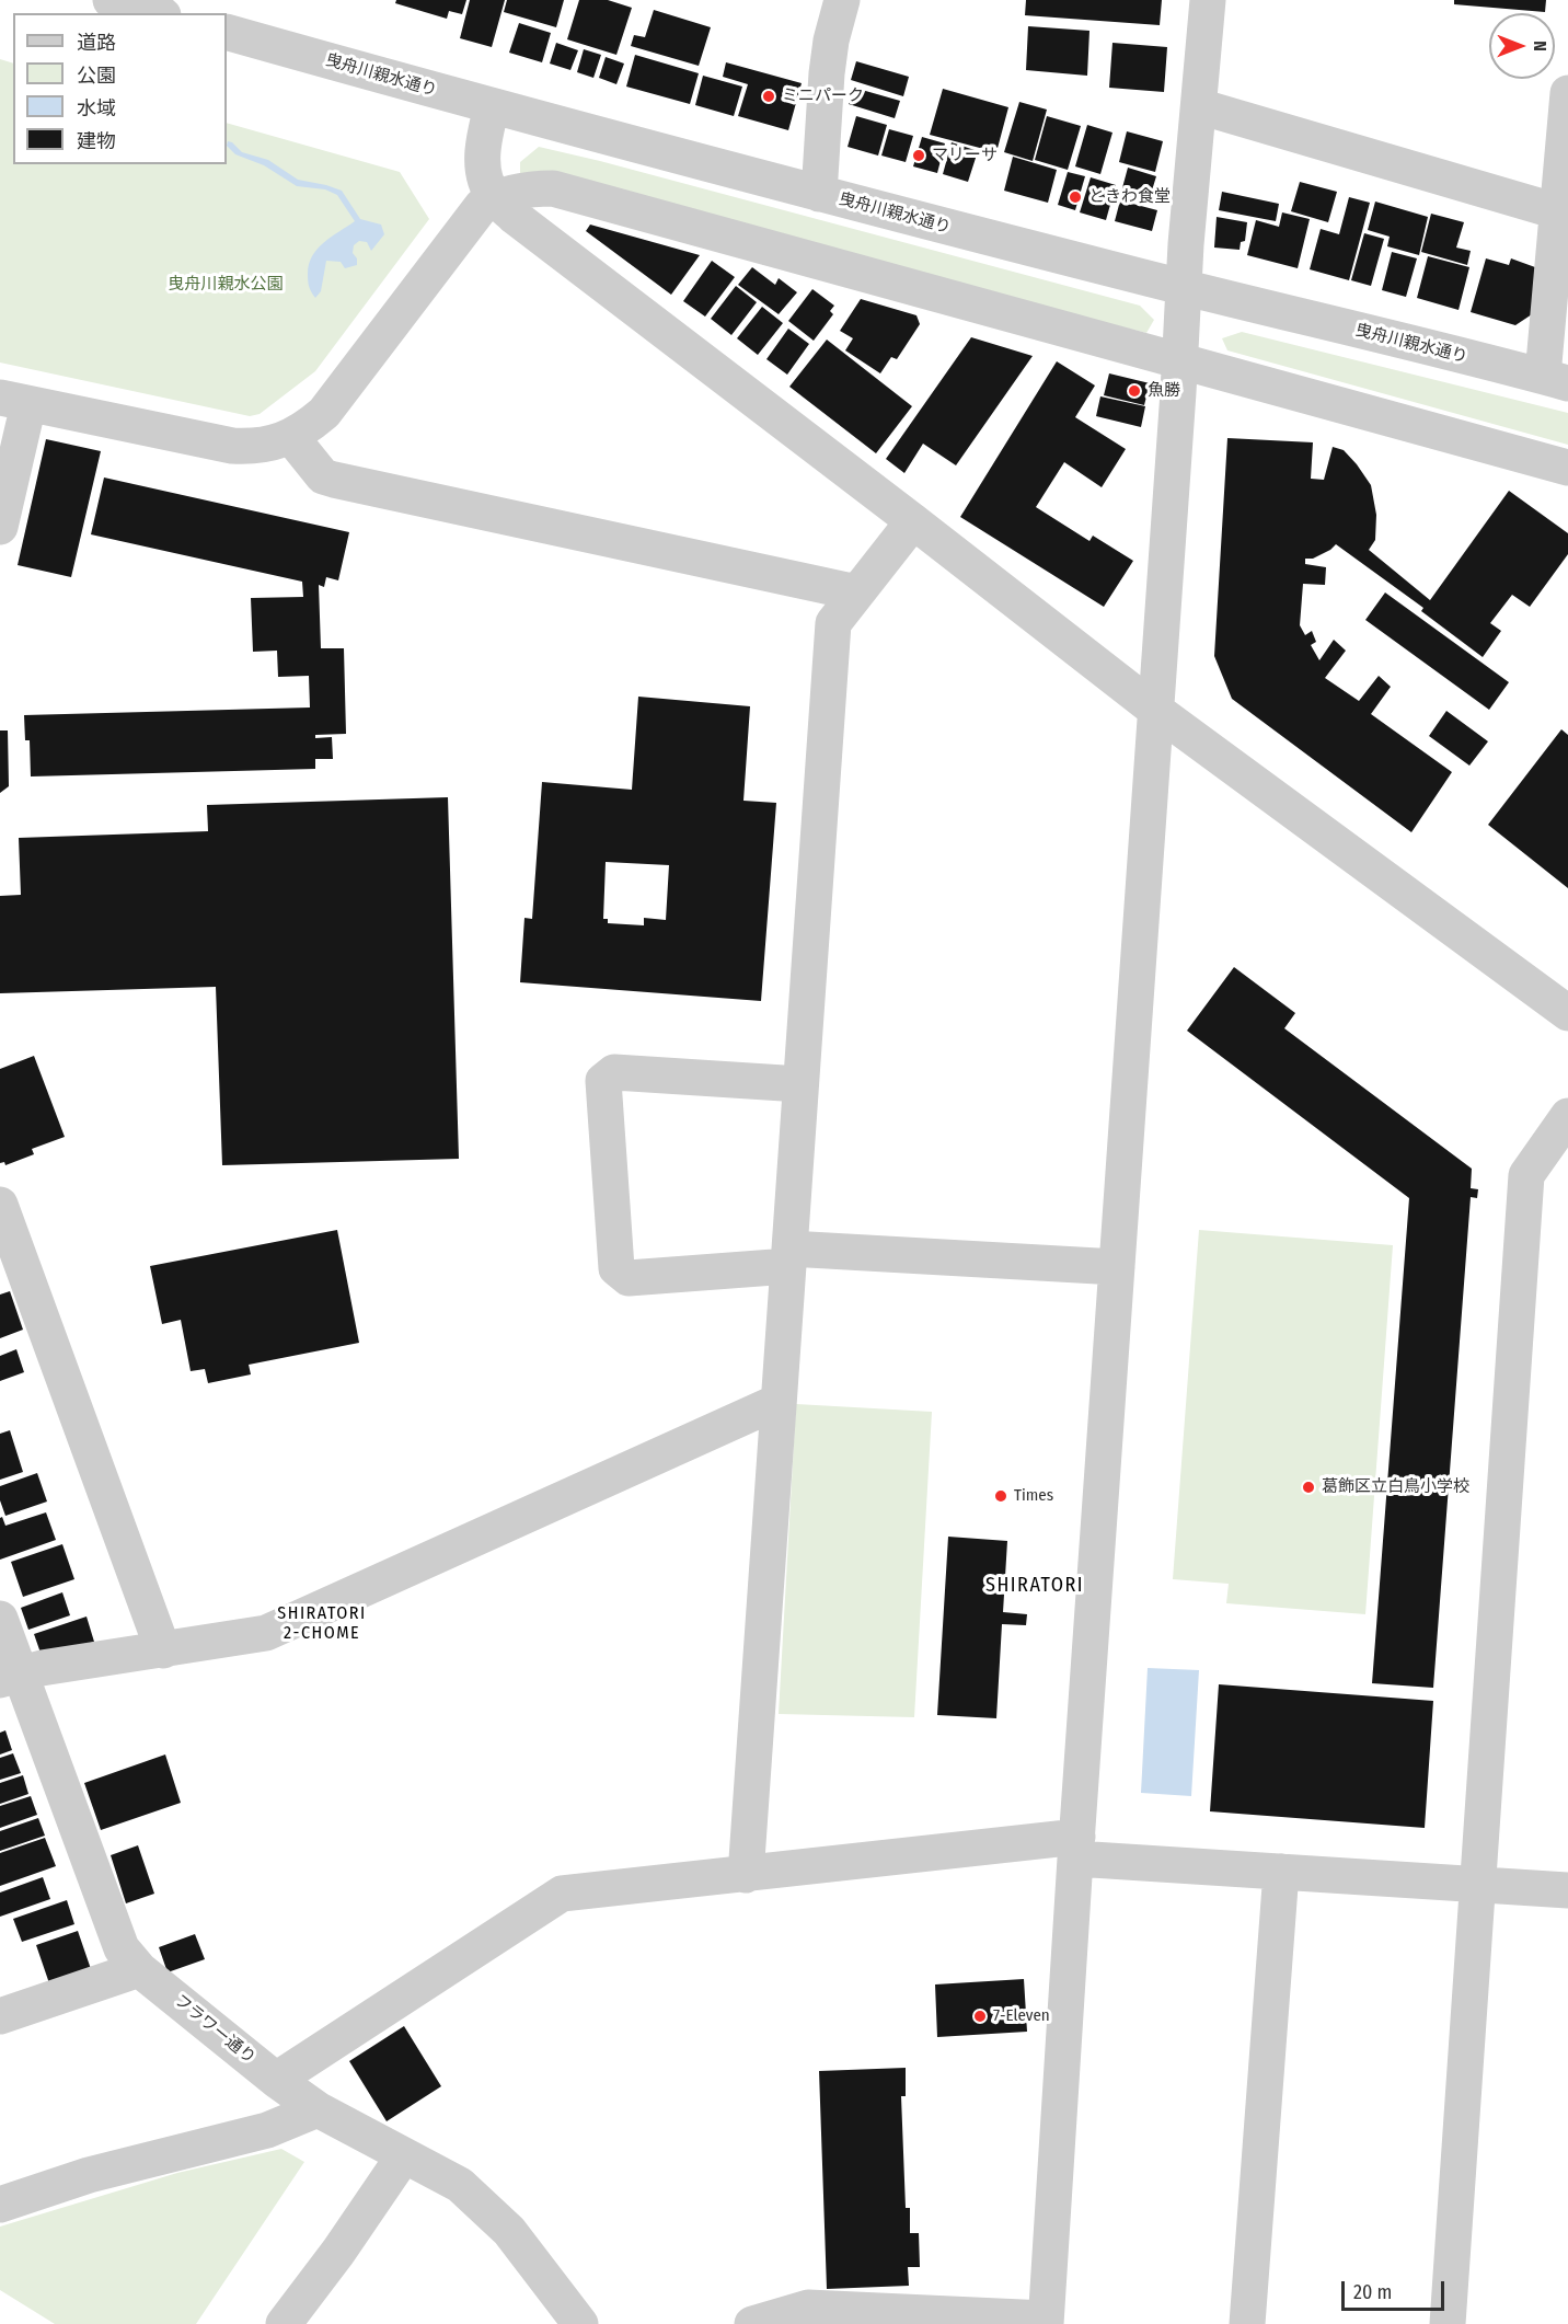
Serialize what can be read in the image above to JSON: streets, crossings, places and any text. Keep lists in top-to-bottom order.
{
  "streets": {
    "street": ["曳舟川親水通り", "フラワー通り"]
  },
  "districts": ["SHIRATORI", "SHIRATORI 2-CHOME"],
  "parks": ["曳舟川親水公園"],
  "places": [
    "ミニパーク",
    "マリーサ",
    "ときわ食堂",
    "魚勝",
    "葛飾区立白鳥小学校",
    "Times",
    "7-Eleven"
  ],
  "legend": [
    "道路",
    "公園",
    "水域",
    "建物"
  ],
  "scale_bar": "20 m",
  "north": "right"
}
